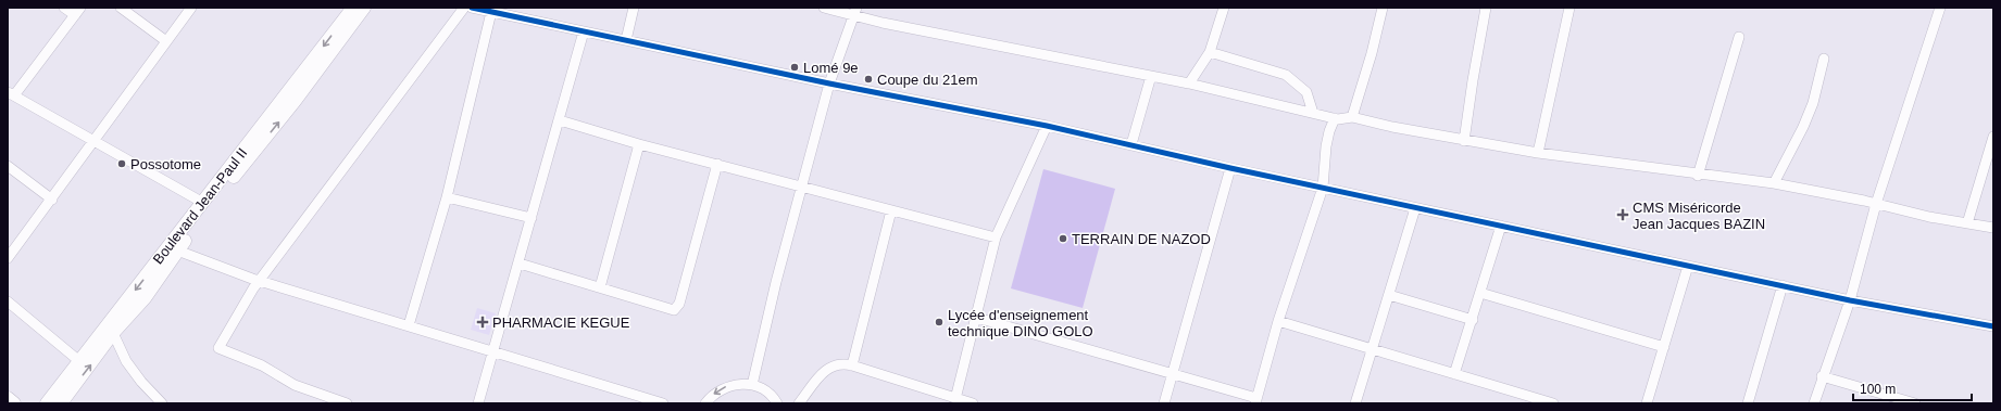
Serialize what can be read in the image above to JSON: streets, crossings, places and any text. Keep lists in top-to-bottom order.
{
  "streets": {
    "main road": ["Boulevard Jean-Paul II"]
  },
  "places": {
    "other": [
      "Lomé 9e",
      "Coupe du 21em",
      "Possotome",
      "TERRAIN DE NAZOD",
      "Lycée d'enseignement technique DINO GOLO"
    ],
    "health": ["CMS Miséricorde Jean Jacques BAZIN", "PHARMACIE KEGUE"]
  },
  "scale_bar": "100 m"
}
